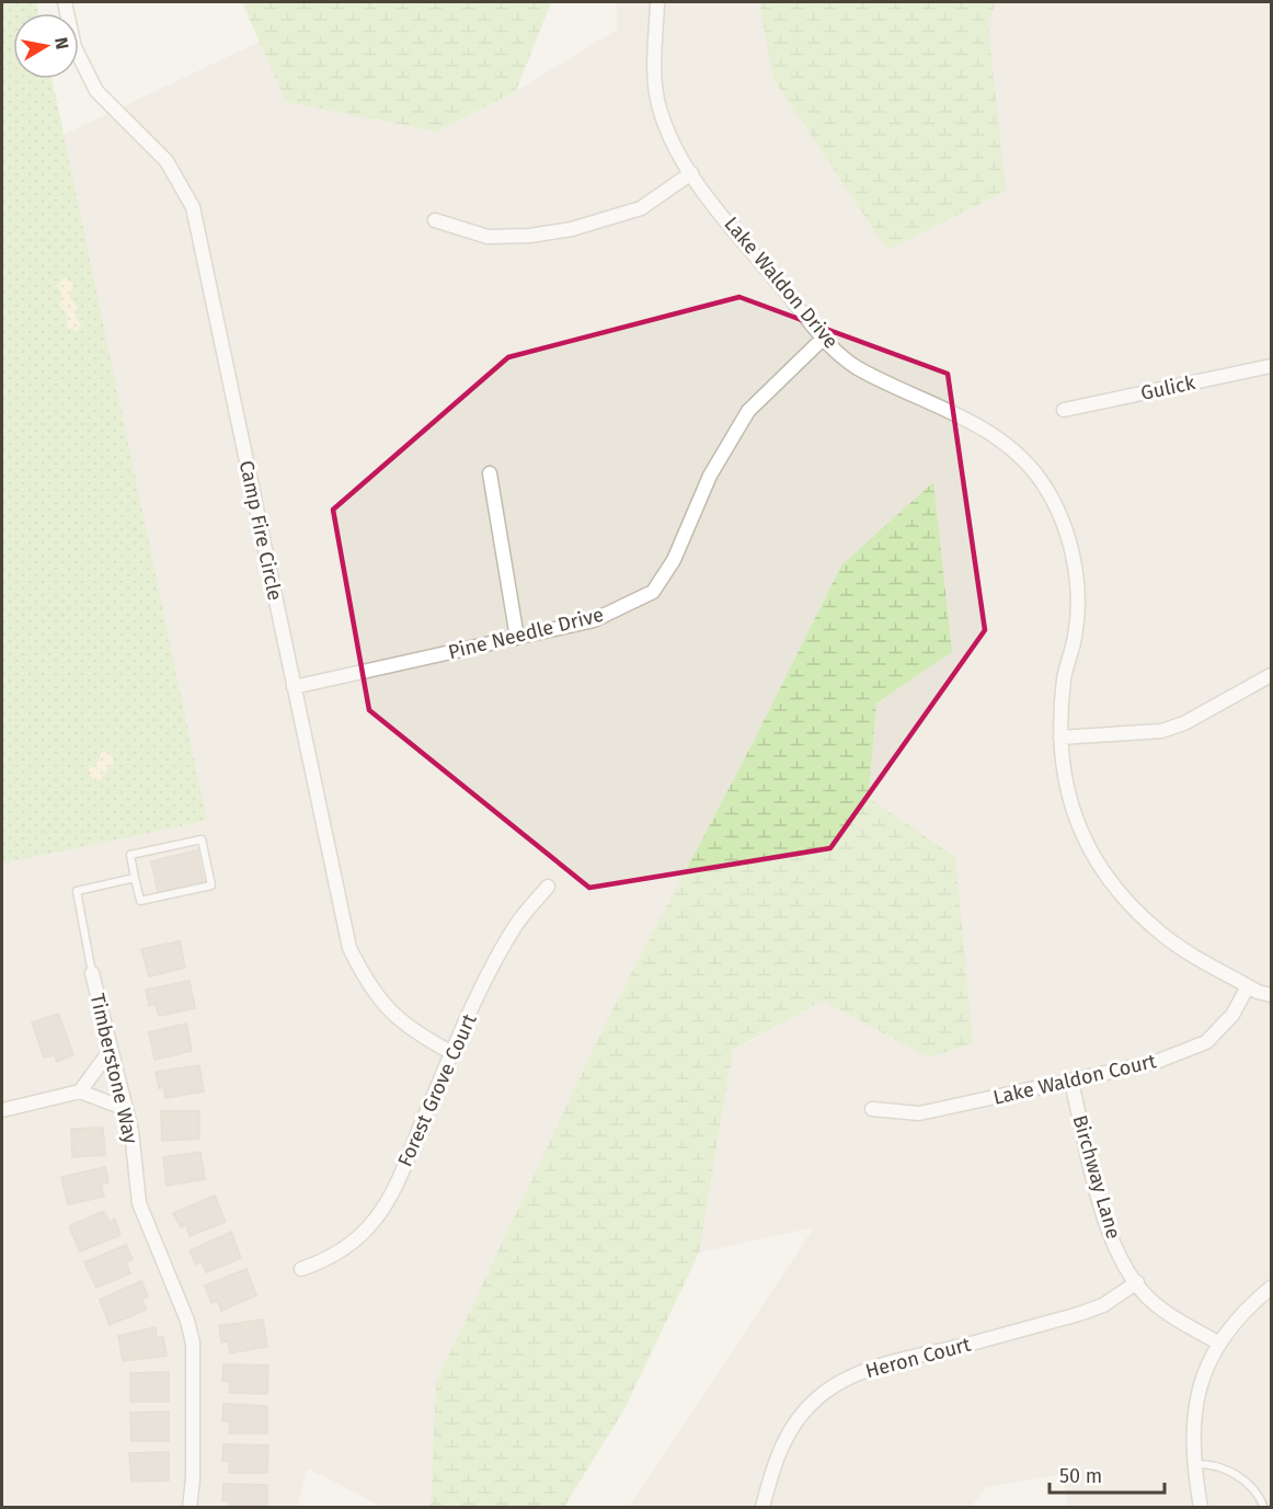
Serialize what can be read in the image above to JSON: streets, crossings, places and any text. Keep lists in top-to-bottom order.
{
  "streets": {
    "street": [
      "Lake Waldon Drive",
      "Gulick",
      "Camp Fire Circle",
      "Pine Needle Drive",
      "Timberstone Way",
      "Lake Waldon Court",
      "Forest Grove Court",
      "Birchway Lane",
      "Heron Court"
    ]
  },
  "crossings": [
    ["Lake Waldon Drive", "Pine Needle Drive"],
    ["Lake Waldon Drive", "Lake Waldon Court"],
    ["Camp Fire Circle", "Pine Needle Drive"],
    ["Camp Fire Circle", "Forest Grove Court"],
    ["Lake Waldon Court", "Birchway Lane"],
    ["Birchway Lane", "Heron Court"]
  ],
  "scale_bar": "50 m",
  "north": "right"
}
